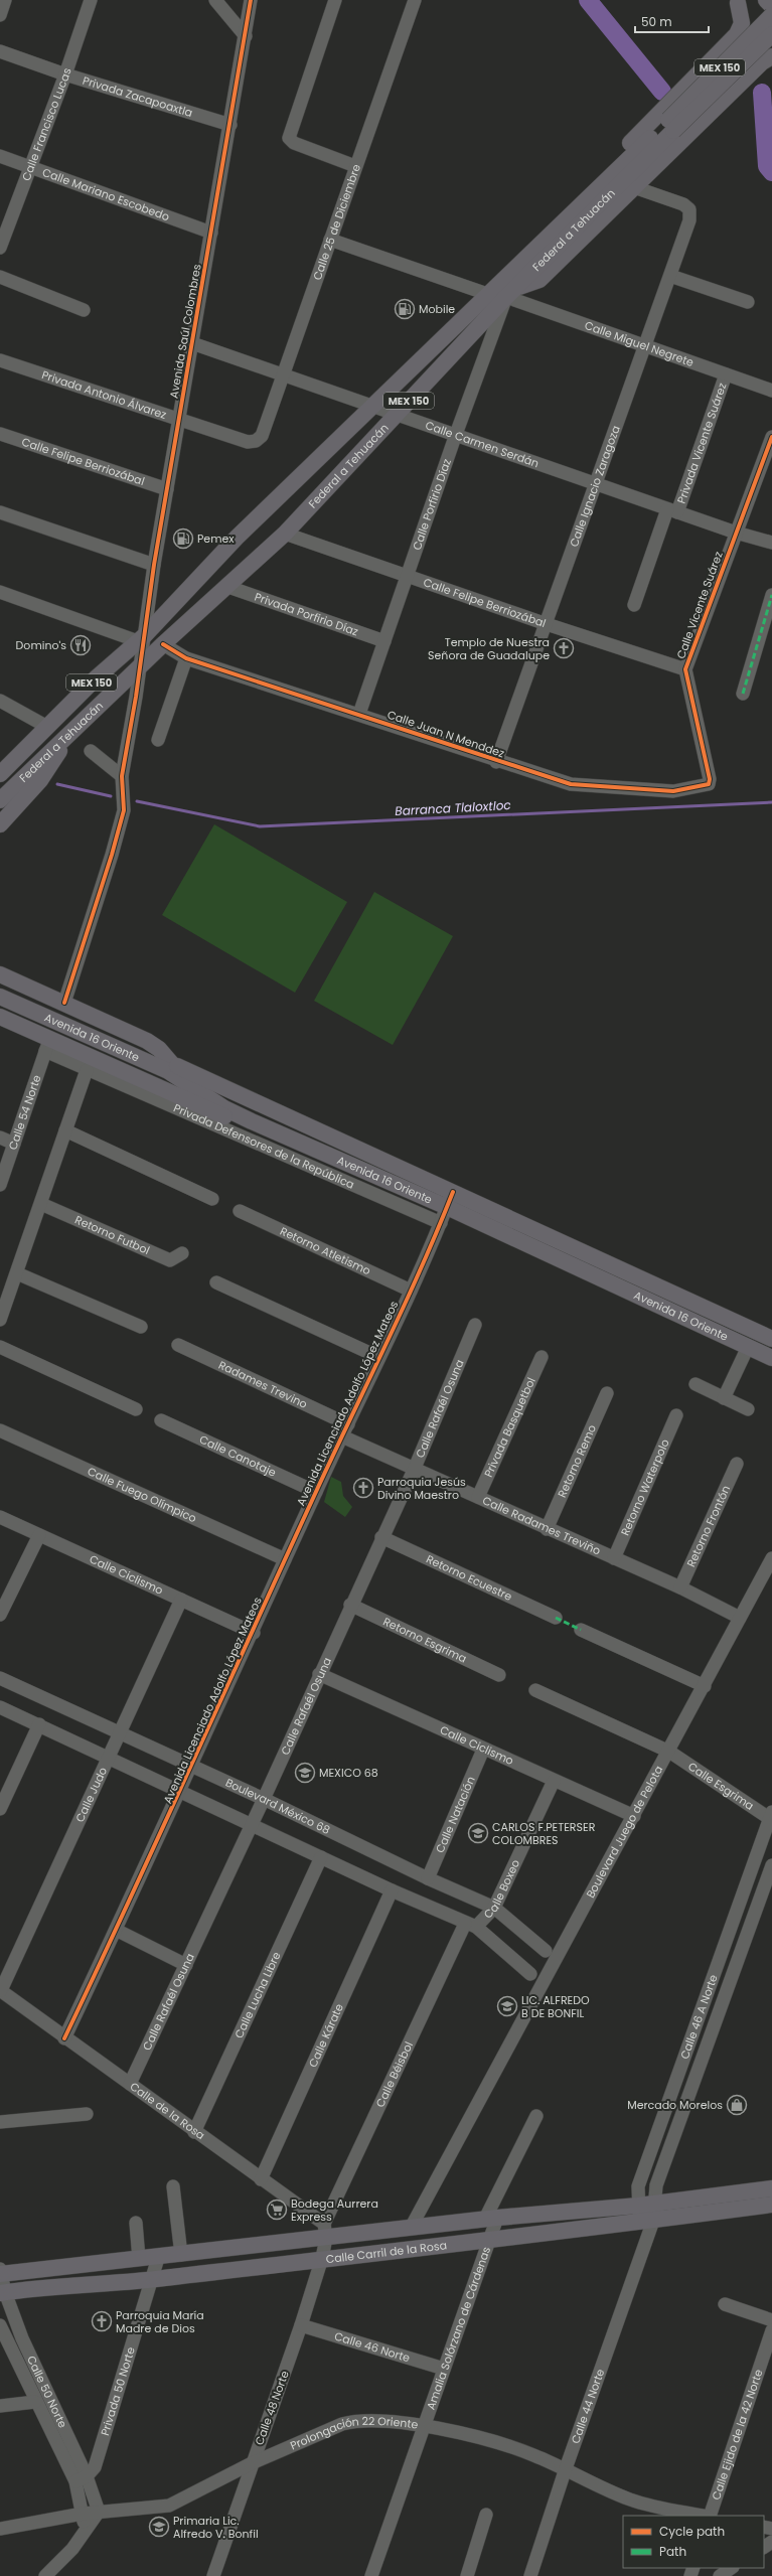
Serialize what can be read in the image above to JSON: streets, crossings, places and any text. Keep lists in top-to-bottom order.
{
  "streets": {
    "main road": [
      "MEX 150",
      "Federal a Tehuacán",
      "Avenida 16 Oriente",
      "Calle Carril de la Rosa"
    ],
    "street": [
      "Privada Zacapoaxtla",
      "Calle Francisco Lucas",
      "Calle Mariano Escobedo",
      "Calle 25 de Diciembre",
      "Avenida Saúl Colombres",
      "Calle Miguel Negrete",
      "Privada Antonio Álvarez",
      "Privada Vicente Suárez",
      "Calle Carmen Serdán",
      "Calle Felipe Berriozábal",
      "Calle Ignacio Zaragoza",
      "Calle Porfirio Díaz",
      "Calle Vicente Suárez",
      "Privada Porfirio Díaz",
      "Calle Juan N Menddez",
      "Calle 54 Norte",
      "Privada Defensores de la República",
      "Retorno Futbol",
      "Retorno Atletismo",
      "Radames Trevino",
      "Avenida Licenciado Adolfo López Mateos",
      "Calle Rafaél Osuna",
      "Privada Basquetbol",
      "Calle Canotaje",
      "Retorno Remo",
      "Retorno Waterpolo",
      "Calle Fuego Olímpico",
      "Calle Radames Treviño",
      "Retorno Frontón",
      "Calle Ciclismo",
      "Retorno Ecuestre",
      "Retorno Esgrima",
      "Calle Esgrima",
      "Calle Judo",
      "Boulevard México 68",
      "Calle Natación",
      "Boulevard Juego de Pelota",
      "Calle Boxeo",
      "Calle Lucha Libre",
      "Calle 46 A Norte",
      "Calle Kárate",
      "Calle Béisbol",
      "Calle de la Rosa",
      "Amalia Solórzano de Cárdenas",
      "Calle 46 Norte",
      "Calle 50 Norte",
      "Privada 50 Norte",
      "Calle 44 Norte",
      "Calle 48 Norte",
      "Calle Ejido de la 42 Norte",
      "Prolongación 22 Oriente"
    ]
  },
  "crossings": [
    ["Privada Zacapoaxtla", "Calle Francisco Lucas"],
    ["Privada Zacapoaxtla", "Avenida Saúl Colombres"],
    ["Calle Francisco Lucas", "Calle Mariano Escobedo"],
    ["Calle Mariano Escobedo", "Avenida Saúl Colombres"],
    ["Calle 25 de Diciembre", "Privada Antonio Álvarez"],
    ["Calle 25 de Diciembre", "Calle Carmen Serdán"],
    ["Federal a Tehuacán", "Avenida Saúl Colombres"],
    ["Federal a Tehuacán", "Calle Miguel Negrete"],
    ["Federal a Tehuacán", "Calle Carmen Serdán"],
    ["Federal a Tehuacán", "Calle Felipe Berriozábal"],
    ["Federal a Tehuacán", "Calle Porfirio Díaz"],
    ["Federal a Tehuacán", "Privada Porfirio Díaz"],
    ["Federal a Tehuacán", "Calle Juan N Menddez"],
    ["Avenida Saúl Colombres", "Privada Antonio Álvarez"],
    ["Avenida Saúl Colombres", "Calle Carmen Serdán"],
    ["Avenida Saúl Colombres", "Calle Felipe Berriozábal"],
    ["Calle Miguel Negrete", "Privada Vicente Suárez"],
    ["Calle Miguel Negrete", "Calle Ignacio Zaragoza"],
    ["Calle Miguel Negrete", "Calle Porfirio Díaz"],
    ["Privada Vicente Suárez", "Calle Carmen Serdán"],
    ["Calle Carmen Serdán", "Calle Ignacio Zaragoza"],
    ["Calle Carmen Serdán", "Calle Porfirio Díaz"],
    ["Calle Carmen Serdán", "Calle Vicente Suárez"],
    ["Calle Felipe Berriozábal", "Calle Ignacio Zaragoza"],
    ["Calle Felipe Berriozábal", "Calle Porfirio Díaz"],
    ["Calle Felipe Berriozábal", "Calle Vicente Suárez"],
    ["Calle Ignacio Zaragoza", "Calle Juan N Menddez"],
    ["Calle Porfirio Díaz", "Privada Porfirio Díaz"],
    ["Calle Porfirio Díaz", "Calle Juan N Menddez"],
    ["Calle Vicente Suárez", "Calle Juan N Menddez"],
    ["Avenida 16 Oriente", "Avenida Licenciado Adolfo López Mateos"],
    ["Calle 54 Norte", "Privada Defensores de la República"],
    ["Privada Defensores de la República", "Avenida Licenciado Adolfo López Mateos"],
    ["Retorno Atletismo", "Avenida Licenciado Adolfo López Mateos"],
    ["Radames Trevino", "Avenida Licenciado Adolfo López Mateos"],
    ["Radames Trevino", "Calle Radames Treviño"],
    ["Avenida Licenciado Adolfo López Mateos", "Calle Canotaje"],
    ["Avenida Licenciado Adolfo López Mateos", "Calle Fuego Olímpico"],
    ["Avenida Licenciado Adolfo López Mateos", "Calle Radames Treviño"],
    ["Avenida Licenciado Adolfo López Mateos", "Calle Ciclismo"],
    ["Avenida Licenciado Adolfo López Mateos", "Boulevard México 68"],
    ["Avenida Licenciado Adolfo López Mateos", "Calle de la Rosa"],
    ["Calle Rafaél Osuna", "Calle Radames Treviño"],
    ["Calle Rafaél Osuna", "Calle Ciclismo"],
    ["Calle Rafaél Osuna", "Retorno Ecuestre"],
    ["Calle Rafaél Osuna", "Retorno Esgrima"],
    ["Calle Rafaél Osuna", "Boulevard México 68"],
    ["Calle Rafaél Osuna", "Calle de la Rosa"],
    ["Privada Basquetbol", "Calle Radames Treviño"],
    ["Retorno Remo", "Calle Radames Treviño"],
    ["Retorno Waterpolo", "Calle Radames Treviño"],
    ["Calle Radames Treviño", "Retorno Frontón"],
    ["Calle Radames Treviño", "Boulevard Juego de Pelota"],
    ["Calle Ciclismo", "Calle Judo"],
    ["Calle Ciclismo", "Calle Natación"],
    ["Calle Ciclismo", "Boulevard Juego de Pelota"],
    ["Calle Ciclismo", "Calle Boxeo"],
    ["Calle Esgrima", "Boulevard Juego de Pelota"],
    ["Calle Esgrima", "Calle 46 A Norte"],
    ["Calle Judo", "Boulevard México 68"],
    ["Calle Judo", "Calle de la Rosa"],
    ["Boulevard México 68", "Calle Natación"],
    ["Boulevard México 68", "Calle Boxeo"],
    ["Boulevard Juego de Pelota", "Calle Carril de la Rosa"],
    ["Calle Boxeo", "Calle Béisbol"],
    ["Calle Lucha Libre", "Calle de la Rosa"],
    ["Calle 46 A Norte", "Calle Carril de la Rosa"],
    ["Calle 46 A Norte", "Calle 44 Norte"],
    ["Calle Kárate", "Calle de la Rosa"],
    ["Calle Béisbol", "Calle de la Rosa"],
    ["Calle Béisbol", "Calle Carril de la Rosa"],
    ["Calle Béisbol", "Calle 48 Norte"],
    ["Calle de la Rosa", "Calle Carril de la Rosa"],
    ["Calle de la Rosa", "Calle 48 Norte"],
    ["Calle Carril de la Rosa", "Amalia Solórzano de Cárdenas"],
    ["Calle Carril de la Rosa", "Calle 50 Norte"],
    ["Calle Carril de la Rosa", "Privada 50 Norte"],
    ["Calle Carril de la Rosa", "Calle 44 Norte"],
    ["Calle Carril de la Rosa", "Calle 48 Norte"],
    ["Amalia Solórzano de Cárdenas", "Calle 46 Norte"],
    ["Amalia Solórzano de Cárdenas", "Prolongación 22 Oriente"],
    ["Calle 46 Norte", "Calle 48 Norte"],
    ["Calle 50 Norte", "Privada 50 Norte"],
    ["Calle 50 Norte", "Prolongación 22 Oriente"],
    ["Calle 44 Norte", "Prolongación 22 Oriente"],
    ["Calle 48 Norte", "Prolongación 22 Oriente"]
  ],
  "water": ["Barranca Tlaloxtloc"],
  "places": {
    "fuel station": ["Mobile", "Pemex"],
    "restaurant": ["Domino's"],
    "church": ["Templo de Nuestra Señora de Guadalupe", "Parroquia Jesús Divino Maestro", "Parroquia María Madre de Dios"],
    "school or university": [
      "MEXICO 68",
      "CARLOS F.PETERSER COLOMBRES",
      "LIC. ALFREDO B DE BONFIL",
      "Primaria Lic. Alfredo V. Bonfil"
    ],
    "shop": ["Mercado Morelos"],
    "supermarket": ["Bodega Aurrera Express"]
  },
  "legend": ["Cycle path", "Path"],
  "scale_bar": "50 m"
}
